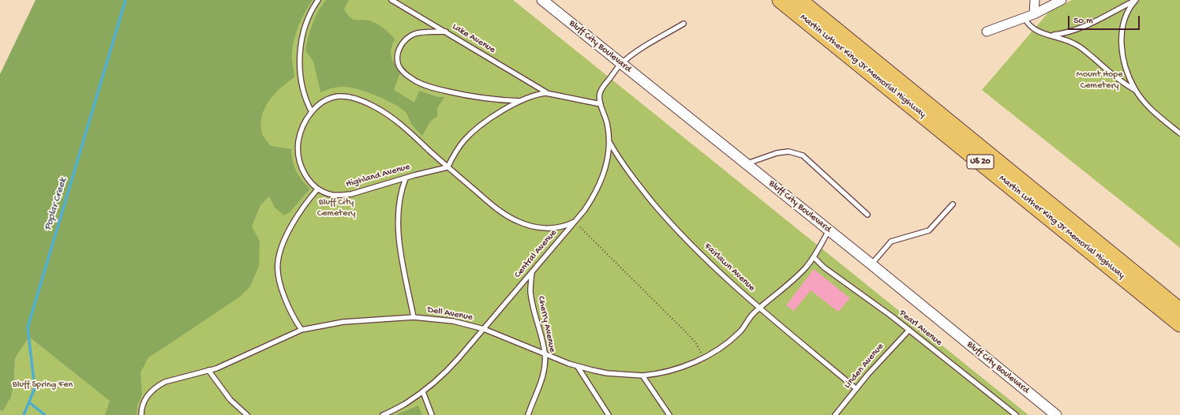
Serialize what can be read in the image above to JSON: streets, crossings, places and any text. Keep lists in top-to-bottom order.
{
  "streets": {
    "highway": ["Martin Luther King Jr Memorial Highway", "US 20"],
    "street": ["Bluff City Boulevard"],
    "lane": [
      "Lake Avenue",
      "Highland Avenue",
      "Central Avenue",
      "Fairlawn Avenue",
      "Dell Avenue",
      "Cherry Avenue",
      "Pearl Avenue",
      "Linden Avenue"
    ]
  },
  "crossings": [
    ["Bluff City Boulevard", "Central Avenue"],
    ["Bluff City Boulevard", "Dell Avenue"],
    ["Highland Avenue", "Central Avenue"],
    ["Central Avenue", "Fairlawn Avenue"],
    ["Central Avenue", "Dell Avenue"],
    ["Central Avenue", "Cherry Avenue"],
    ["Fairlawn Avenue", "Dell Avenue"],
    ["Fairlawn Avenue", "Linden Avenue"],
    ["Dell Avenue", "Cherry Avenue"],
    ["Dell Avenue", "Pearl Avenue"],
    ["Pearl Avenue", "Linden Avenue"]
  ],
  "water": ["Poplar Creek"],
  "parks": ["Mount Hope Cemetery", "Bluff City Cemetery", "Bluff Spring Fen"],
  "scale_bar": "50 m"
}
